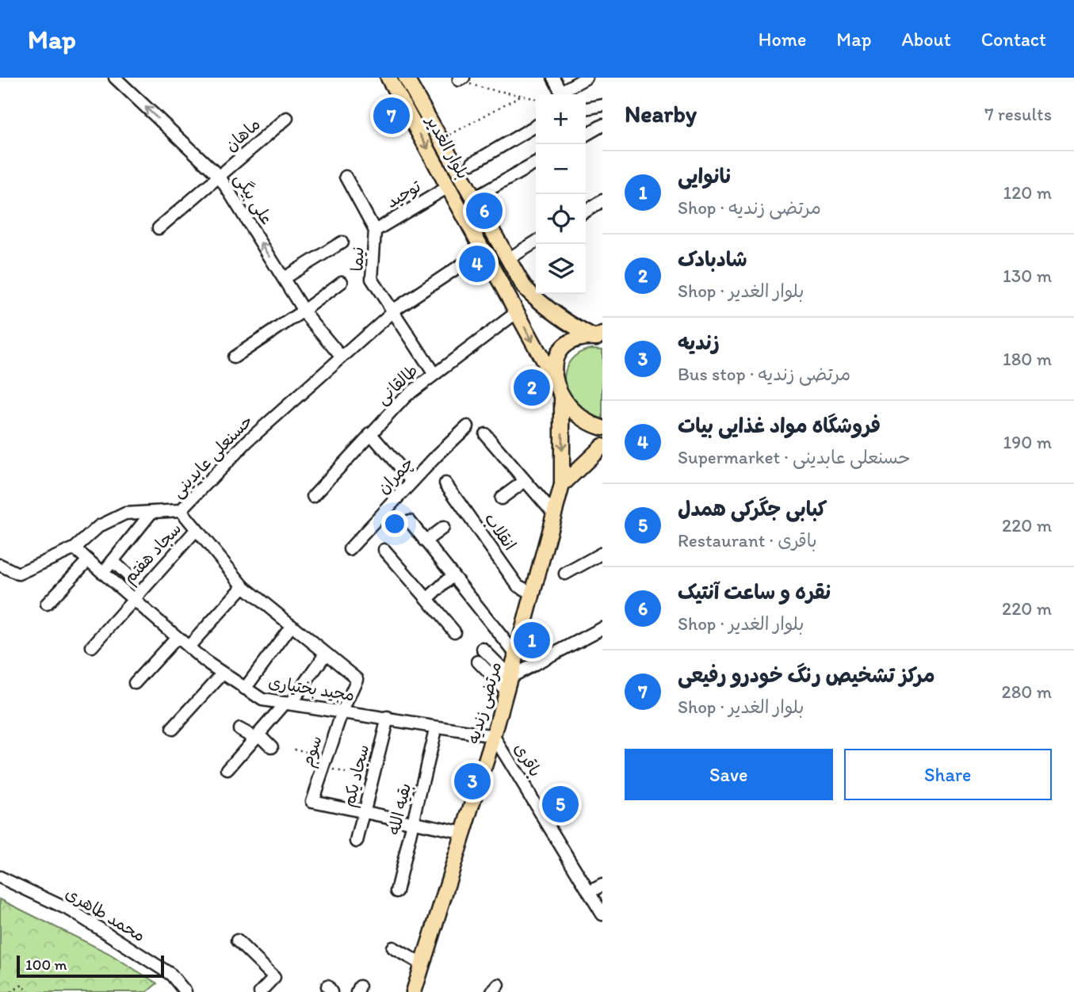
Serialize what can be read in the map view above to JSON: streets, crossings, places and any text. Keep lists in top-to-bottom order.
{
  "streets": {
    "main road": ["بلوار الغدیر", "مرتضی زندیه"],
    "street": [
      "ماهان",
      "توحید",
      "علی بیگی",
      "نیما",
      "طالقانی",
      "حسنعلی عابدینی",
      "چمران",
      "انقلاب",
      "سجاد هفتم",
      "مجید بختیاری",
      "سوم",
      "باقری",
      "سجاد یکم",
      "بقیه الله",
      "محمد طاهری"
    ]
  },
  "crossings": [
    ["ماهان", "علی بیگی"],
    ["بلوار الغدیر", "توحید"],
    ["بلوار الغدیر", "طالقانی"],
    ["بلوار الغدیر", "حسنعلی عابدینی"],
    ["بلوار الغدیر", "مرتضی زندیه"],
    ["توحید", "نیما"],
    ["علی بیگی", "حسنعلی عابدینی"],
    ["نیما", "طالقانی"],
    ["نیما", "حسنعلی عابدینی"],
    ["حسنعلی عابدینی", "سجاد هفتم"],
    ["حسنعلی عابدینی", "مجید بختیاری"],
    ["حسنعلی عابدینی", "سوم"],
    ["انقلاب", "مرتضی زندیه"],
    ["سجاد هفتم", "مجید بختیاری"],
    ["مجید بختیاری", "مرتضی زندیه"],
    ["مجید بختیاری", "سوم"],
    ["مجید بختیاری", "باقری"],
    ["مجید بختیاری", "سجاد یکم"],
    ["مرتضی زندیه", "باقری"],
    ["سوم", "سجاد یکم"]
  ],
  "one_way": ["علی بیگی"],
  "scale_bar": "100 m",
  "page": {
    "header": "Map",
    "nav": [
      "Home",
      "Map",
      "About",
      "Contact"
    ],
    "heading": ["Nearby", "7 results"],
    "map_buttons": ["+", "−"],
    "pins": [
      "7",
      "6",
      "4",
      "2",
      "1",
      "3",
      "5"
    ],
    "list": [
      {
        "mark": "1",
        "name": "نانوایی",
        "note": "Shop · مرتضی زندیه",
        "value": "120 m"
      },
      {
        "mark": "2",
        "name": "شادبادک",
        "note": "Shop · بلوار الغدیر",
        "value": "130 m"
      },
      {
        "mark": "3",
        "name": "زندیه",
        "note": "Bus stop · مرتضی زندیه",
        "value": "180 m"
      },
      {
        "mark": "4",
        "name": "فروشگاه مواد غذایی بیات",
        "note": "Supermarket · حسنعلی عابدینی",
        "value": "190 m"
      },
      {
        "mark": "5",
        "name": "کبابی جگرکی همدل",
        "note": "Restaurant · باقری",
        "value": "220 m"
      },
      {
        "mark": "6",
        "name": "نقره و ساعت آنتیک",
        "note": "Shop · بلوار الغدیر",
        "value": "220 m"
      },
      {
        "mark": "7",
        "name": "مرکز تشخیص رنگ خودرو رفیعی",
        "note": "Shop · بلوار الغدیر",
        "value": "280 m"
      }
    ],
    "buttons": ["Save", "Share"],
    "scale": "100 m"
  }
}
